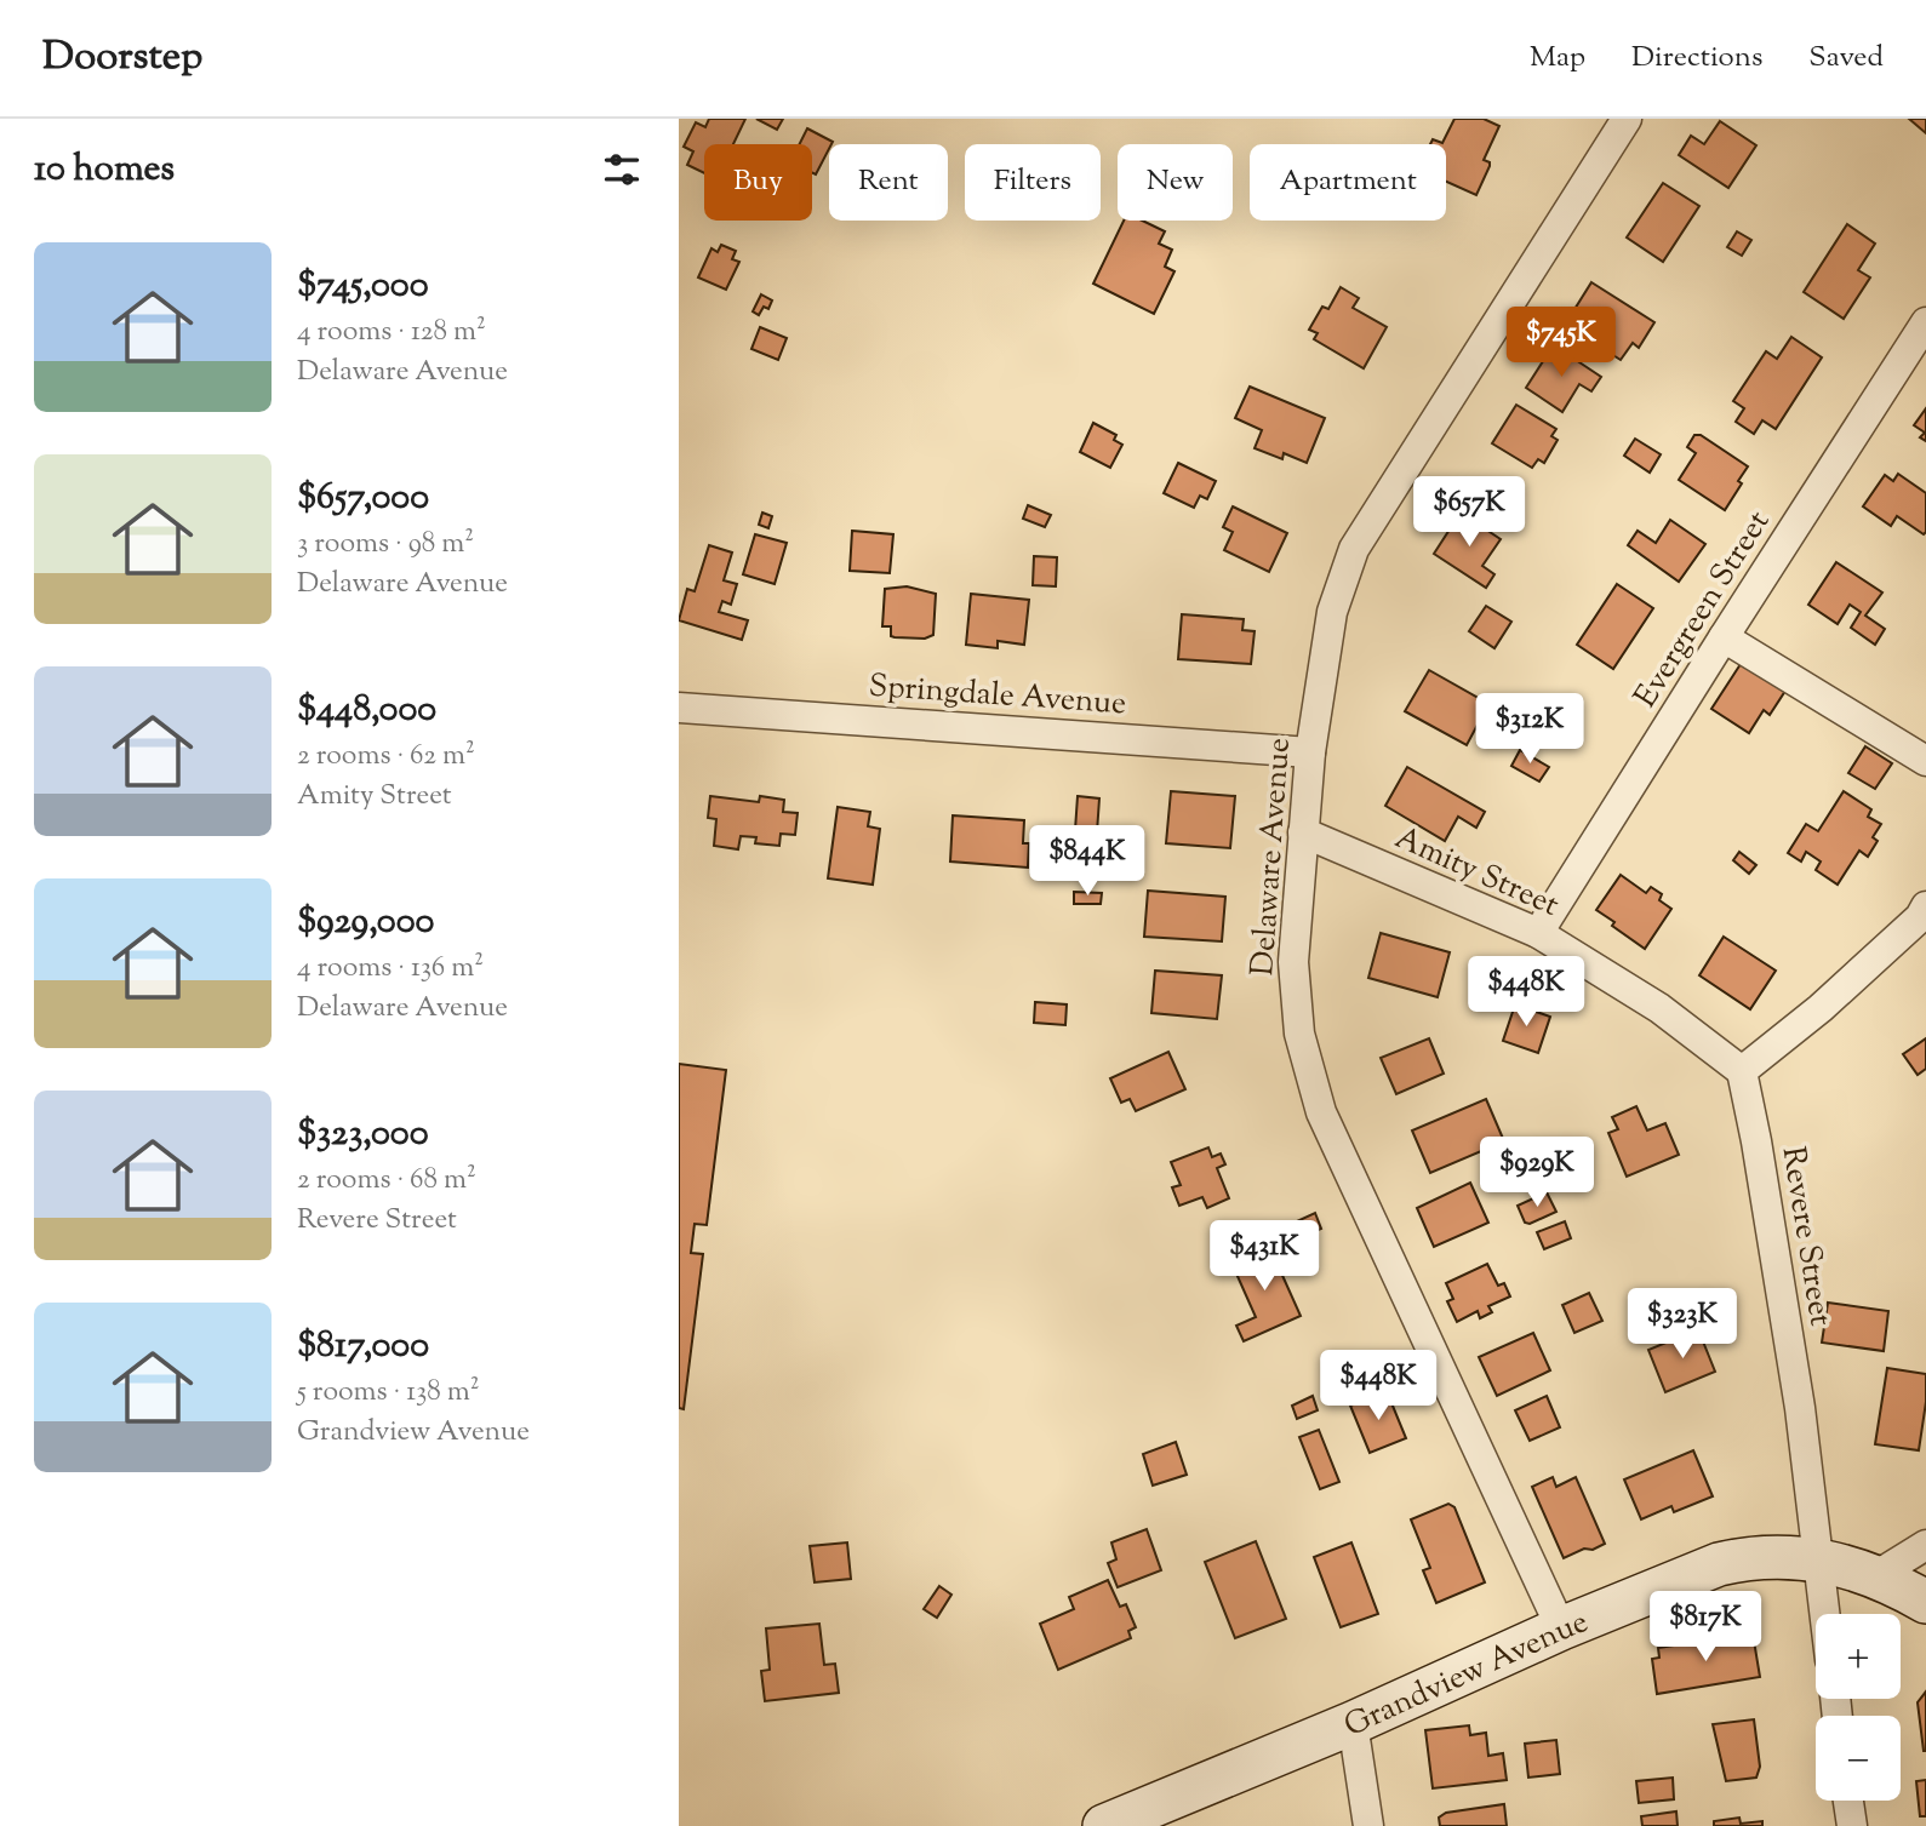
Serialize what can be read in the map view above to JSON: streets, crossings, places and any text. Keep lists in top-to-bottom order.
{
  "streets": {
    "main road": ["Grandview Avenue"],
    "street": [
      "Evergreen Street",
      "Springdale Avenue",
      "Delaware Avenue",
      "Amity Street",
      "Revere Street"
    ]
  },
  "crossings": [
    ["Evergreen Street", "Amity Street"],
    ["Springdale Avenue", "Delaware Avenue"],
    ["Delaware Avenue", "Amity Street"],
    ["Delaware Avenue", "Grandview Avenue"],
    ["Amity Street", "Revere Street"],
    ["Revere Street", "Grandview Avenue"]
  ],
  "page": {
    "header": "Doorstep",
    "nav": ["Map", "Directions", "Saved"],
    "heading": "10 homes",
    "chip": [
      "Buy",
      "Rent",
      "Filters",
      "New",
      "Apartment"
    ],
    "list": [
      {
        "name": "$745,000",
        "note": "4 rooms · 128 m² · Delaware Avenue"
      },
      {
        "name": "$657,000",
        "note": "3 rooms · 98 m² · Delaware Avenue"
      },
      {
        "name": "$448,000",
        "note": "2 rooms · 62 m² · Amity Street"
      },
      {
        "name": "$929,000",
        "note": "4 rooms · 136 m² · Delaware Avenue"
      },
      {
        "name": "$323,000",
        "note": "2 rooms · 68 m² · Revere Street"
      },
      {
        "name": "$817,000",
        "note": "5 rooms · 138 m² · Grandview Avenue"
      }
    ],
    "price": [
      "$745K",
      "$657K",
      "$312K",
      "$844K",
      "$448K",
      "$929K",
      "$431K",
      "$323K",
      "$448K",
      "$817K"
    ],
    "map_buttons": ["+", "−"]
  }
}
